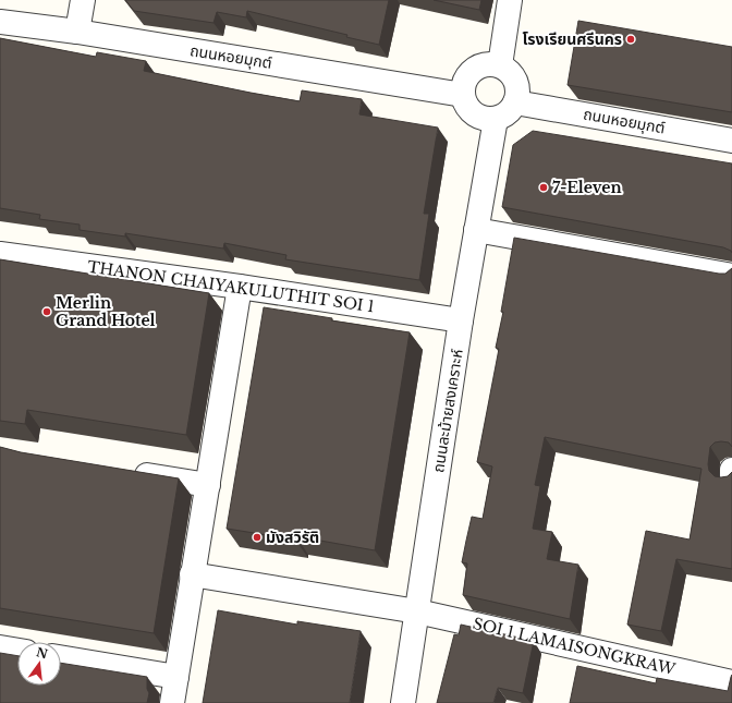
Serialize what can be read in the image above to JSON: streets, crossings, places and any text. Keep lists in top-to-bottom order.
{
  "streets": {
    "street": [
      "ถนนหอยมุกต์",
      "THANON CHAIYAKULUTHIT SOI 1",
      "ถนนละม้ายสงเคราะห์",
      "SOI 1 LAMAISONGKRAW"
    ]
  },
  "crossings": [
    ["ถนนหอยมุกต์", "ถนนละม้ายสงเคราะห์"],
    ["THANON CHAIYAKULUTHIT SOI 1", "ถนนละม้ายสงเคราะห์"],
    ["ถนนละม้ายสงเคราะห์", "SOI 1 LAMAISONGKRAW"]
  ],
  "places": [
    "โรงเรียนศรีนคร",
    "7-Eleven",
    "Merlin Grand Hotel",
    "มังสวิรัติ"
  ],
  "north": "top"
}
